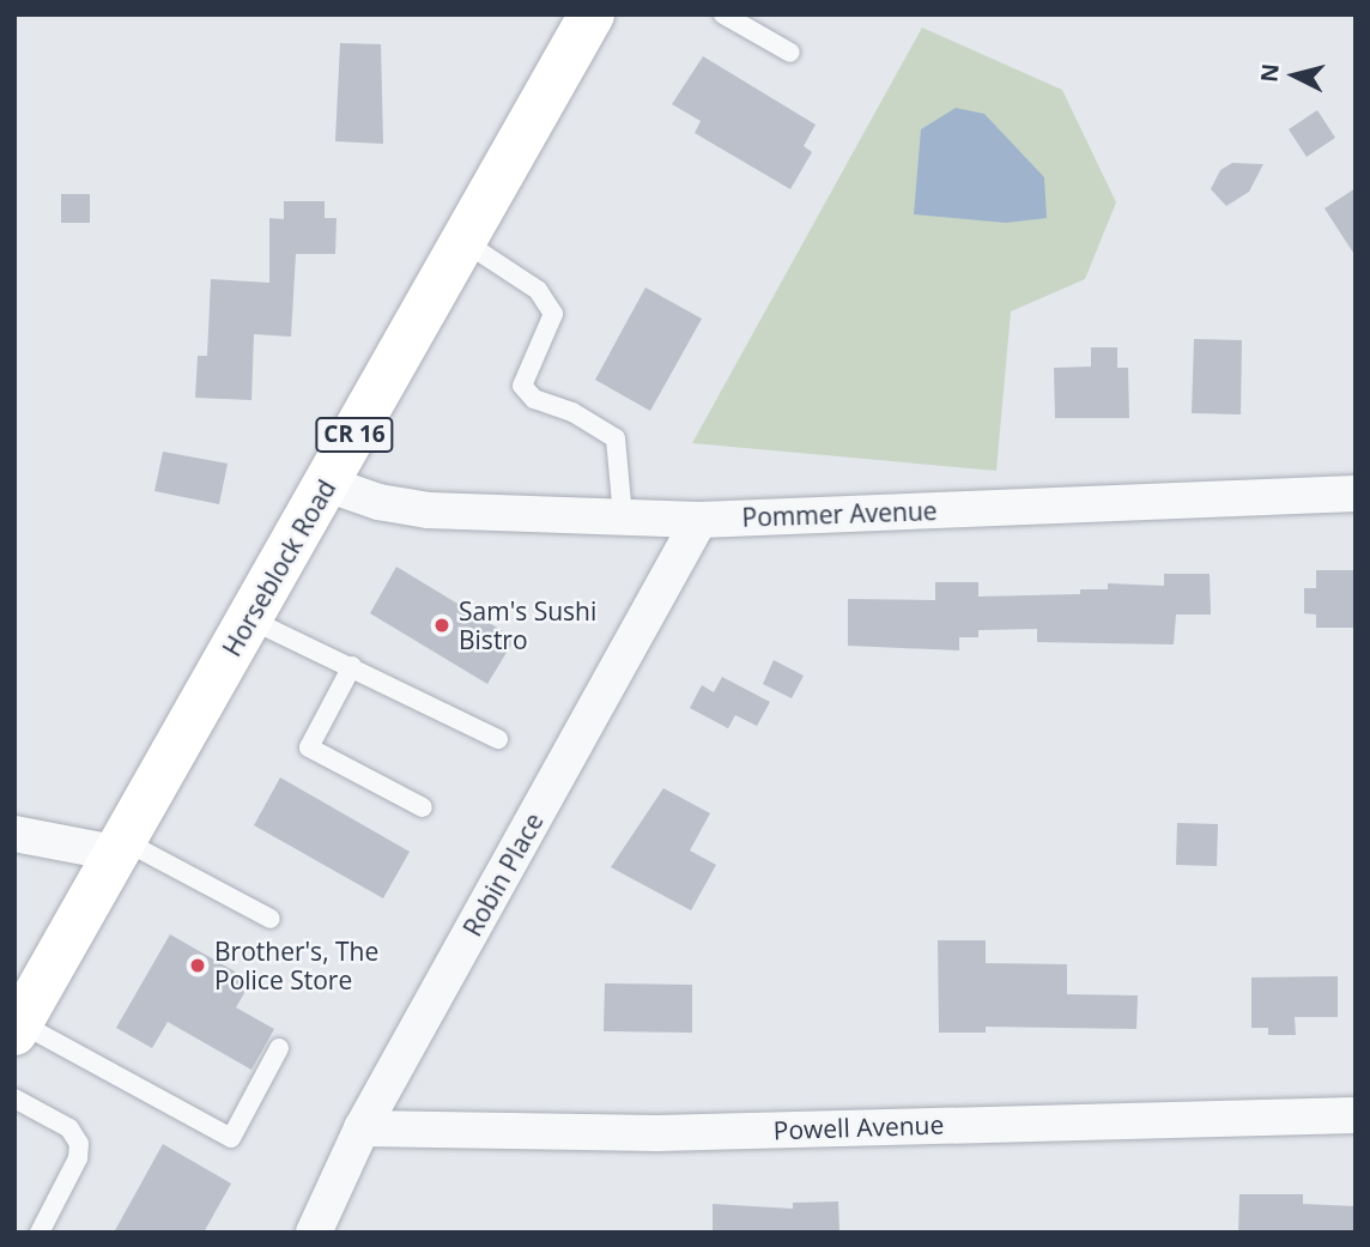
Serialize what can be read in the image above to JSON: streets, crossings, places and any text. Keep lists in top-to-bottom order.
{
  "streets": {
    "main road": ["CR 16", "Horseblock Road"],
    "street": ["Pommer Avenue", "Robin Place", "Powell Avenue"]
  },
  "crossings": [
    ["Pommer Avenue", "Horseblock Road"],
    ["Pommer Avenue", "Robin Place"],
    ["Robin Place", "Powell Avenue"]
  ],
  "places": ["Sam's Sushi Bistro", "Brother's, The Police Store"],
  "north": "left"
}
